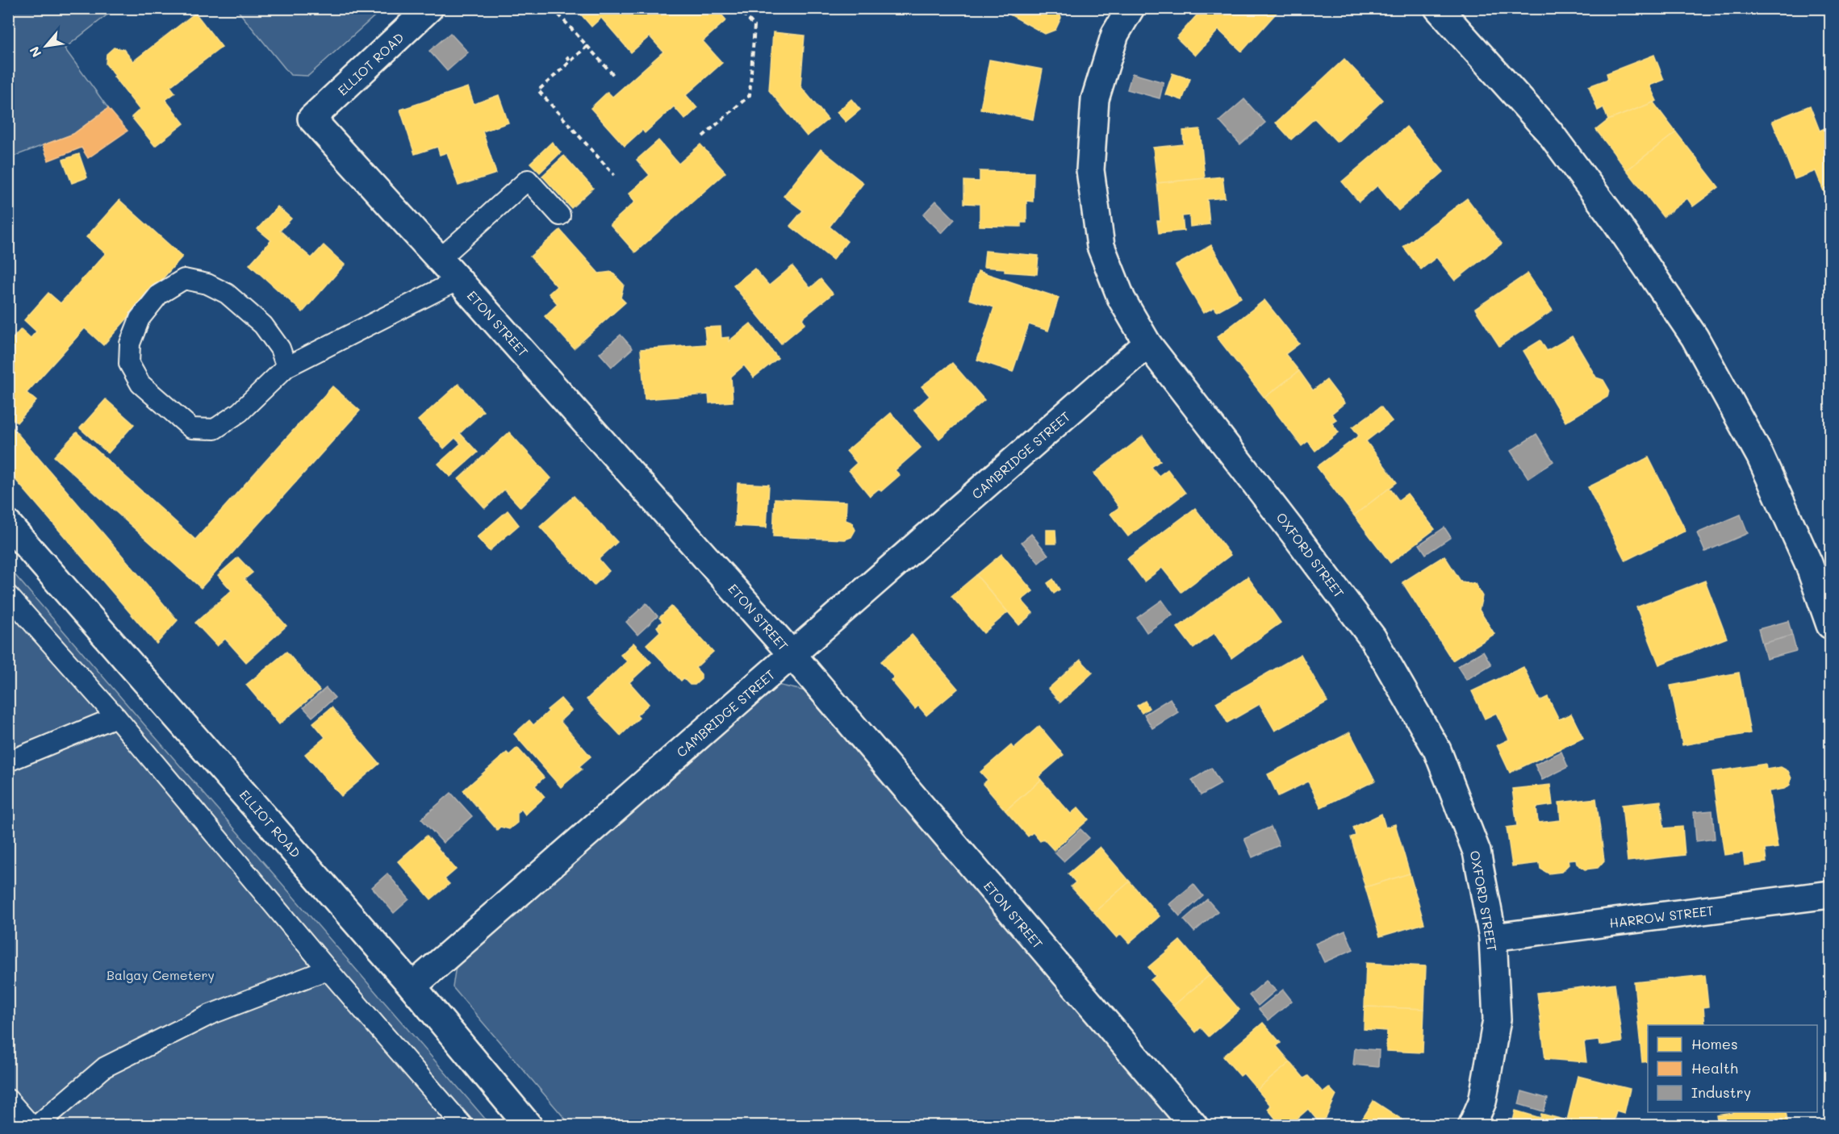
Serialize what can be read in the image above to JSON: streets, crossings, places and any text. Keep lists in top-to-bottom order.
{
  "streets": {
    "street": [
      "ELLIOT ROAD",
      "ETON STREET",
      "CAMBRIDGE STREET",
      "OXFORD STREET",
      "HARROW STREET"
    ]
  },
  "crossings": [
    ["ELLIOT ROAD", "ETON STREET"],
    ["ELLIOT ROAD", "CAMBRIDGE STREET"],
    ["ETON STREET", "CAMBRIDGE STREET"],
    ["CAMBRIDGE STREET", "OXFORD STREET"],
    ["OXFORD STREET", "HARROW STREET"]
  ],
  "parks": ["Balgay Cemetery"],
  "legend": ["Homes", "Health", "Industry"],
  "north": "bottom left"
}
